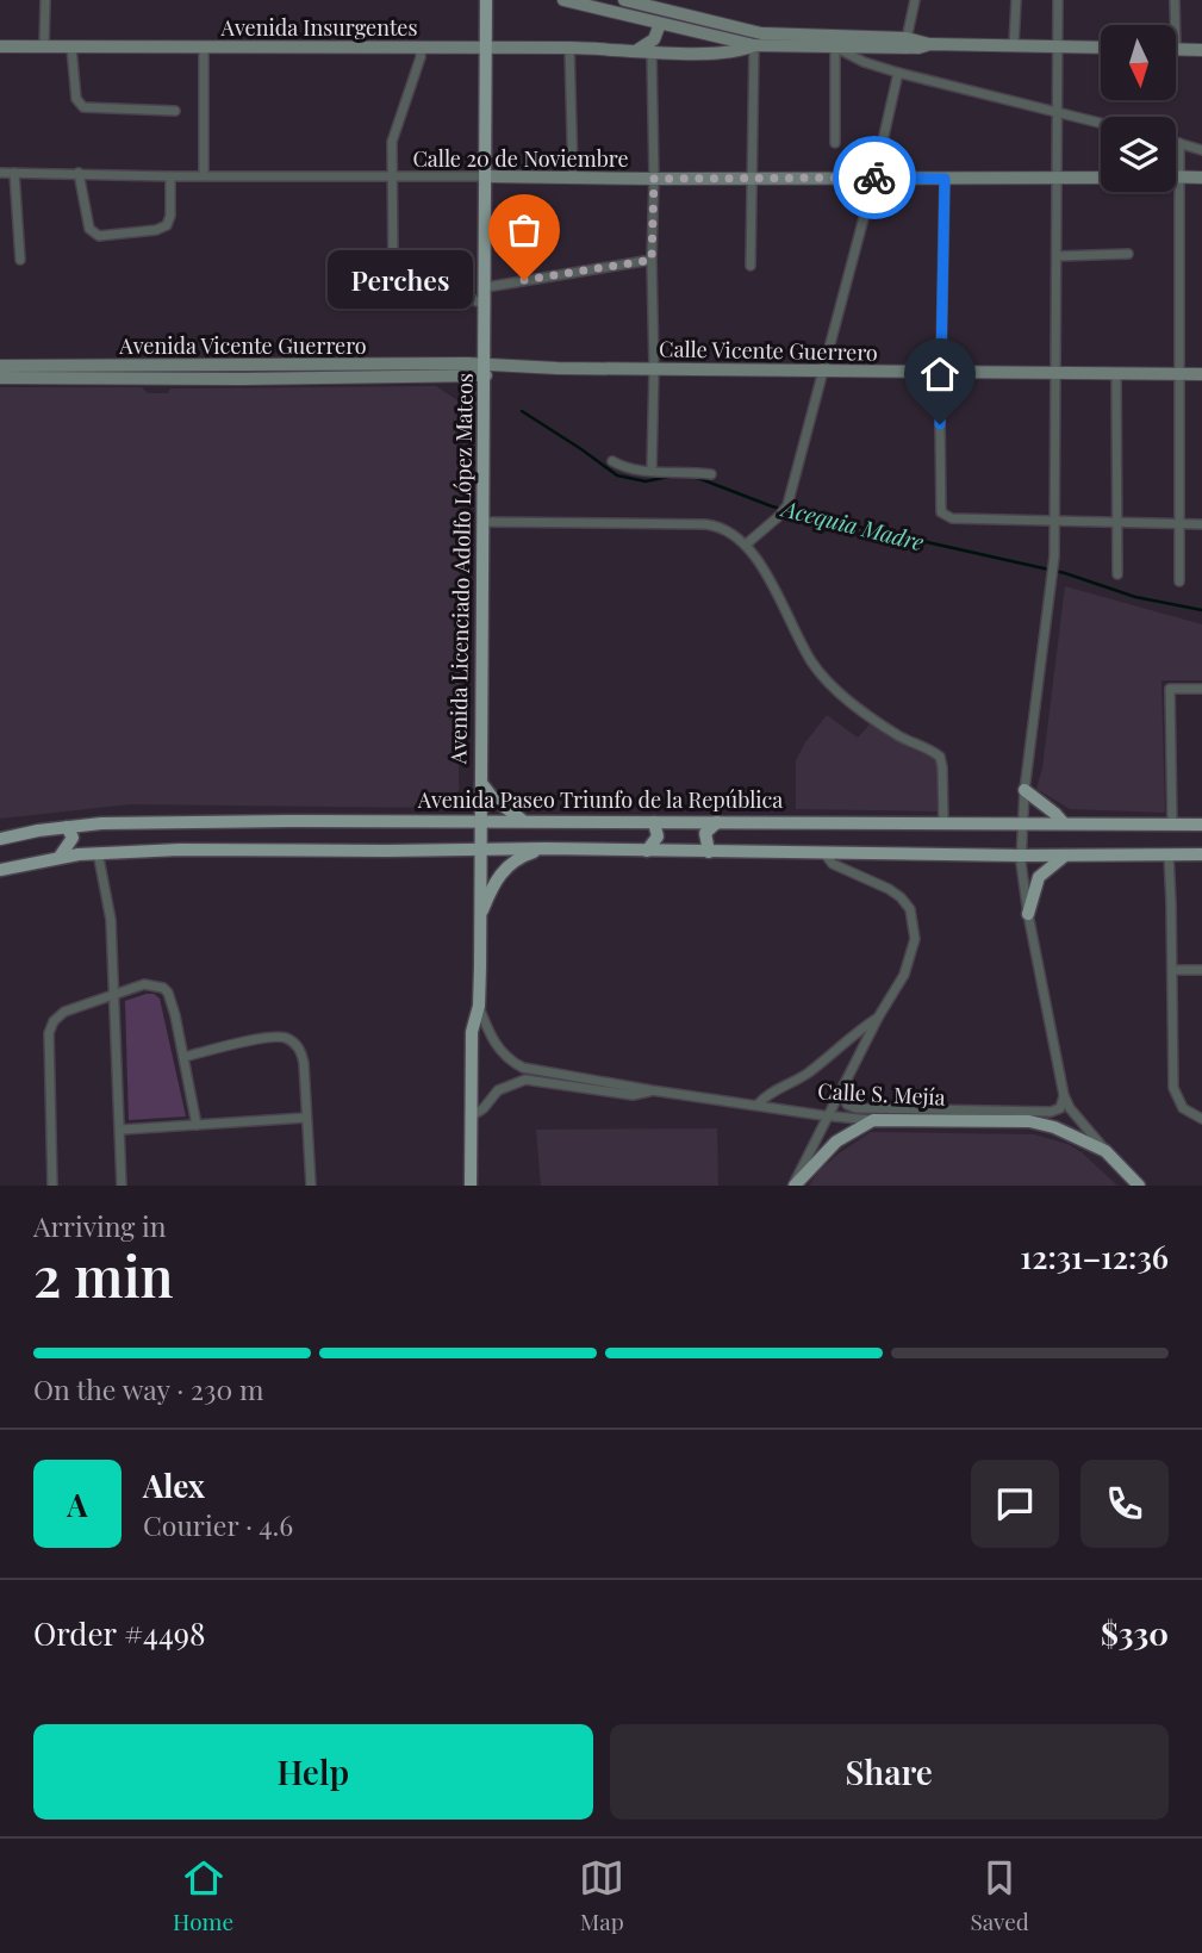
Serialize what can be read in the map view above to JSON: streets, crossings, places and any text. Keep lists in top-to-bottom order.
{
  "streets": {
    "main road": [
      "Avenida Insurgentes",
      "Calle 20 de Noviembre",
      "Avenida Vicente Guerrero",
      "Calle Vicente Guerrero",
      "Avenida Licenciado Adolfo López Mateos",
      "Avenida Paseo Triunfo de la República",
      "Calle S. Mejía"
    ]
  },
  "crossings": [
    ["Avenida Insurgentes", "Avenida Licenciado Adolfo López Mateos"],
    ["Calle 20 de Noviembre", "Avenida Licenciado Adolfo López Mateos"],
    ["Avenida Vicente Guerrero", "Calle Vicente Guerrero"],
    ["Avenida Vicente Guerrero", "Avenida Licenciado Adolfo López Mateos"],
    ["Calle Vicente Guerrero", "Avenida Licenciado Adolfo López Mateos"],
    ["Avenida Licenciado Adolfo López Mateos", "Avenida Paseo Triunfo de la República"],
    ["Avenida Licenciado Adolfo López Mateos", "Calle S. Mejía"]
  ],
  "water": ["Acequia Madre"],
  "places": ["Perches"],
  "north": "bottom",
  "page": {
    "bubble": "Perches",
    "heading": ["2 min", "Arriving in", "12:31–12:36"],
    "panel": [
      "Alex",
      "Courier · 4.6",
      "Order #4498",
      "$330"
    ],
    "bar": "On the way · 230 m",
    "round": "A",
    "buttons": ["Help", "Share"],
    "tabs": ["Home", "Map", "Saved"]
  }
}
